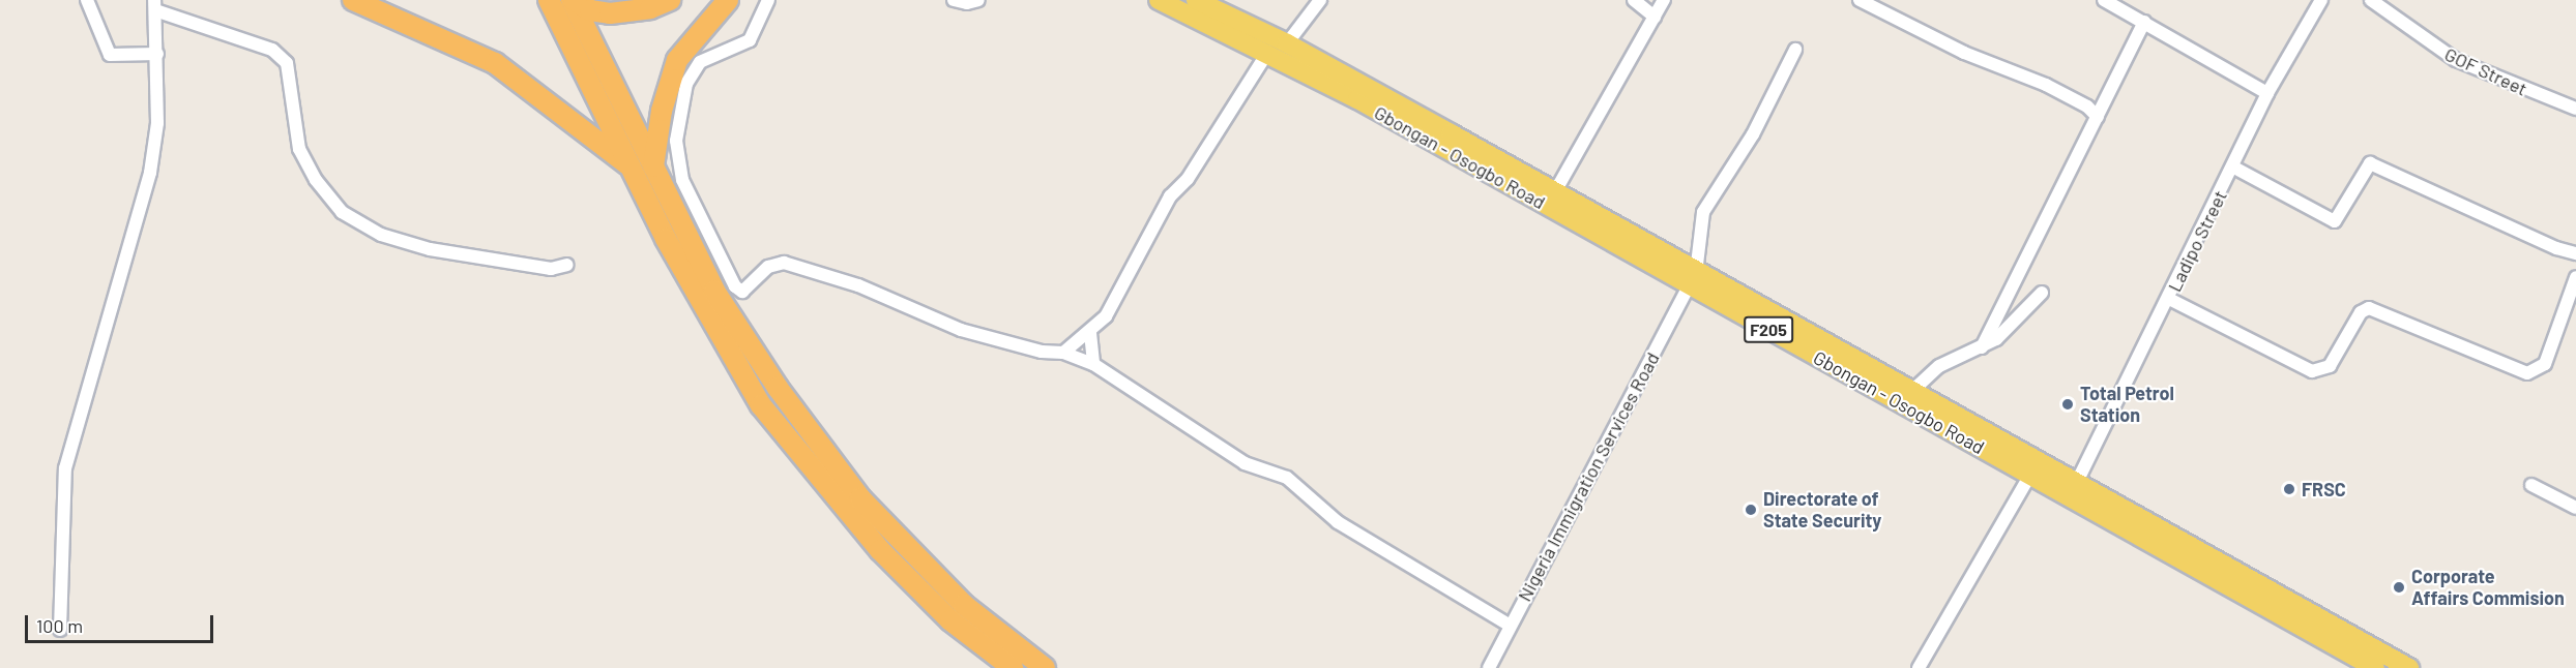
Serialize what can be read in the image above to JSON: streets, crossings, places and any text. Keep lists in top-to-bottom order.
{
  "streets": {
    "main road": ["Gbongan - Osogbo Road", "F205"],
    "street": ["GOF Street", "Ladipo Street", "Nigeria Immigration Services Road"]
  },
  "crossings": [
    ["Gbongan - Osogbo Road", "Ladipo Street"],
    ["Gbongan - Osogbo Road", "Nigeria Immigration Services Road"]
  ],
  "places": [
    "Total Petrol Station",
    "FRSC",
    "Directorate of State Security",
    "Corporate Affairs Commision"
  ],
  "scale_bar": "100 m"
}
